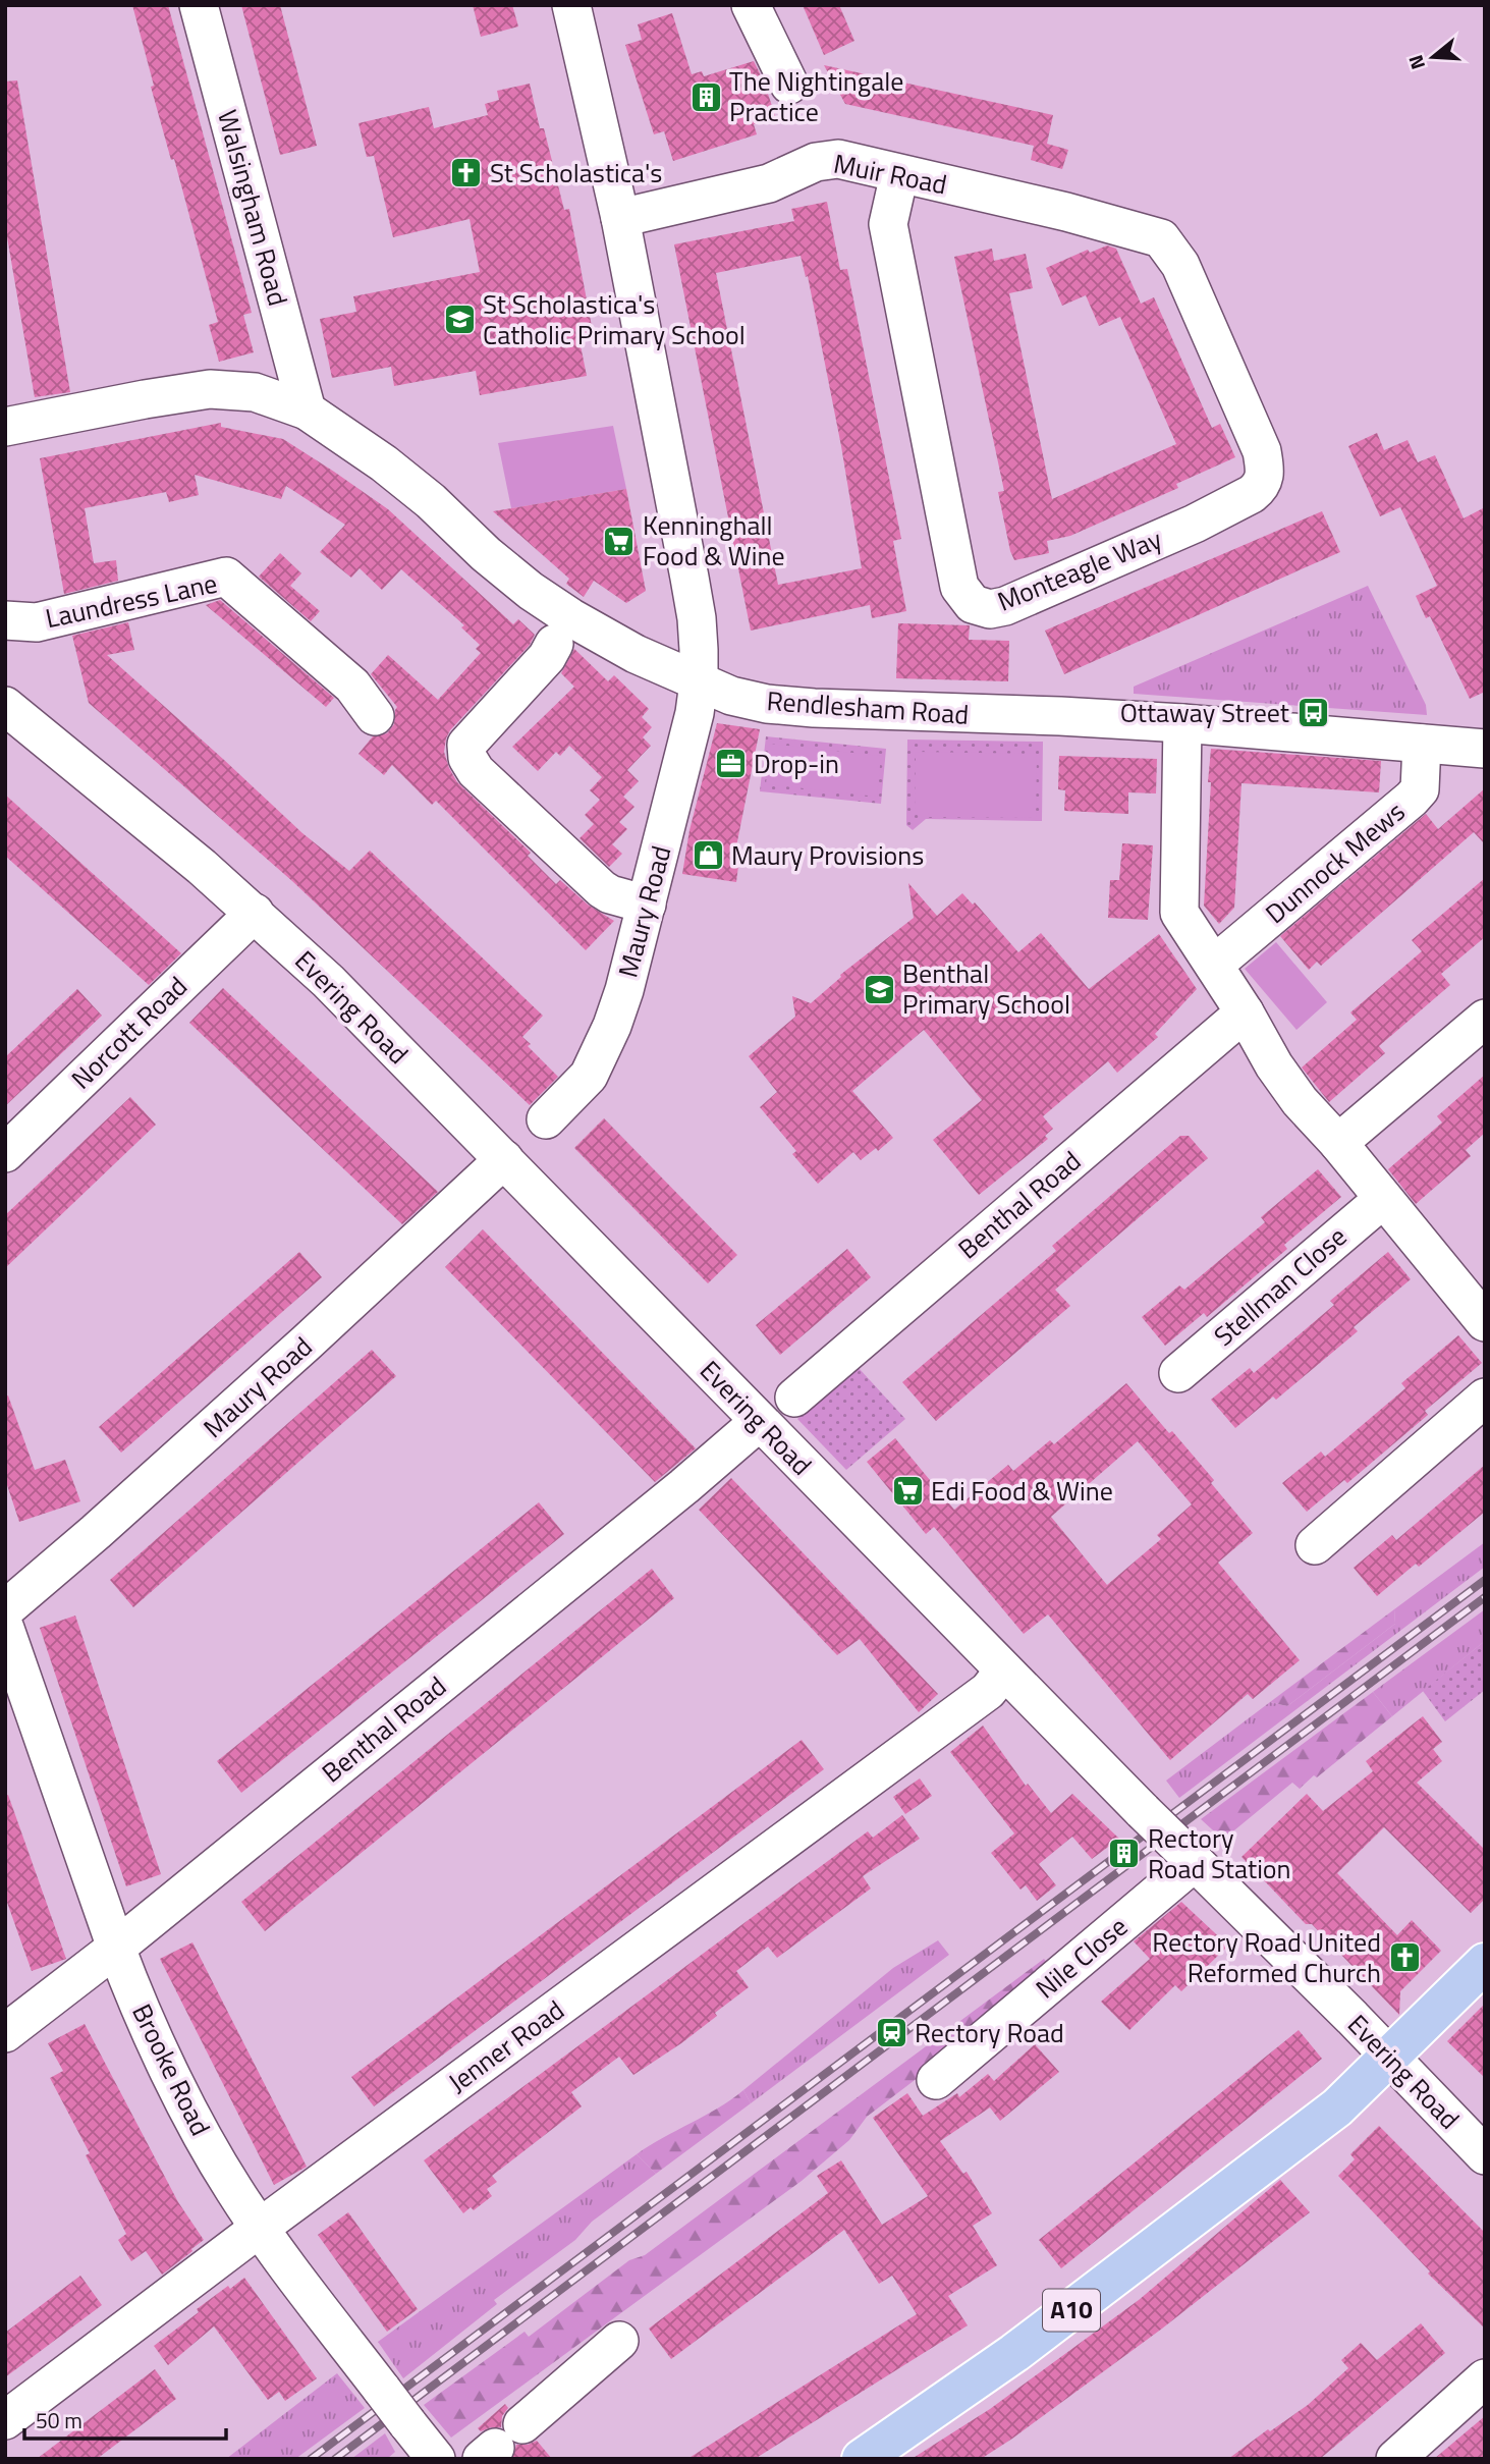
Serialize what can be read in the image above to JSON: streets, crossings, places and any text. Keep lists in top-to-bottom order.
{
  "streets": {
    "highway": ["A10"],
    "street": [
      "Muir Road",
      "Walsingham Road",
      "Monteagle Way",
      "Laundress Lane",
      "Rendlesham Road",
      "Dunnock Mews",
      "Maury Road",
      "Evering Road",
      "Norcott Road",
      "Benthal Road",
      "Stellman Close",
      "Nile Close",
      "Jenner Road",
      "Brooke Road"
    ]
  },
  "crossings": [
    ["Muir Road", "Monteagle Way"],
    ["Muir Road", "Maury Road"],
    ["Walsingham Road", "Rendlesham Road"],
    ["Rendlesham Road", "Dunnock Mews"],
    ["Rendlesham Road", "Maury Road"],
    ["Maury Road", "Evering Road"],
    ["Evering Road", "Norcott Road"],
    ["Evering Road", "Benthal Road"],
    ["Evering Road", "Nile Close"],
    ["Evering Road", "Jenner Road"],
    ["Evering Road", "A10"],
    ["Benthal Road", "Brooke Road"],
    ["Jenner Road", "Brooke Road"]
  ],
  "places": {
    "building": ["The Nightingale Practice", "Rectory Road Station"],
    "church": ["St Scholastica's", "Rectory Road United Reformed Church"],
    "school or university": ["St Scholastica's Catholic Primary School", "Benthal Primary School"],
    "supermarket": ["Kenninghall Food & Wine", "Edi Food & Wine"],
    "bus stop": ["Ottaway Street"],
    "office": ["Drop-in"],
    "shop": ["Maury Provisions"],
    "station": ["Rectory Road"]
  },
  "scale_bar": "50 m",
  "north": "left"
}
